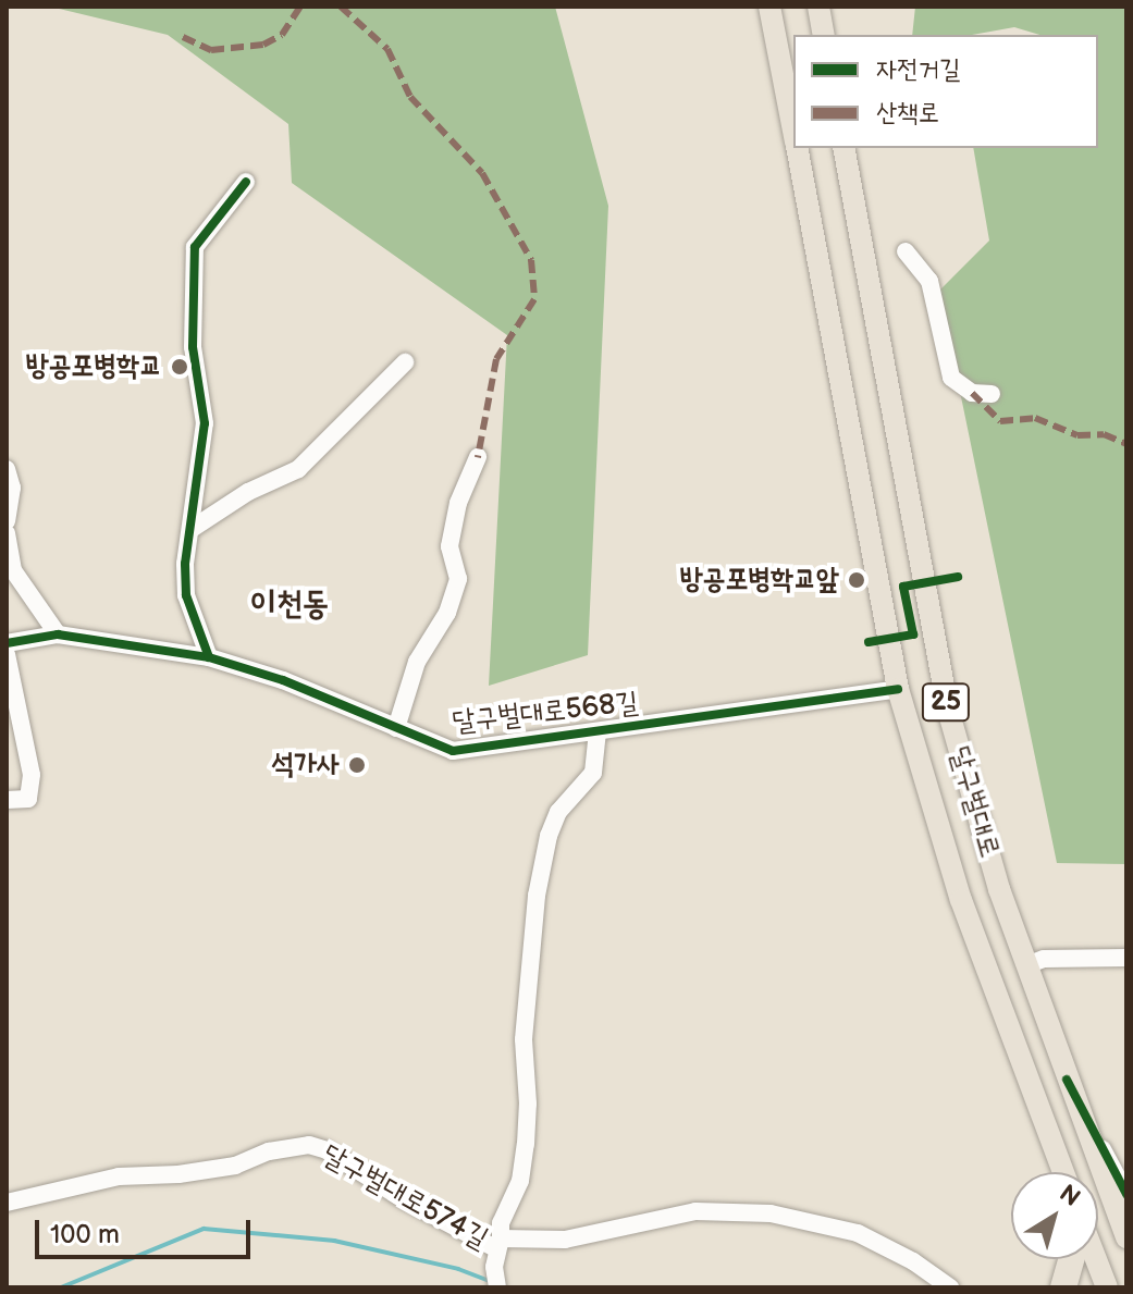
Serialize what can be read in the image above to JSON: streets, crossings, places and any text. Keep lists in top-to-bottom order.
{
  "streets": {
    "main road": ["25", "달구벌대로"],
    "street": ["달구벌대로568길", "달구벌대로574길"]
  },
  "crossings": [
    ["달구벌대로568길", "달구벌대로"],
    ["달구벌대로568길", "달구벌대로574길"]
  ],
  "districts": ["이천동"],
  "places": ["방공포병학교", "방공포병학교앞", "석가사"],
  "legend": ["자전거길", "산책로"],
  "scale_bar": "100 m",
  "north": "top right"
}
